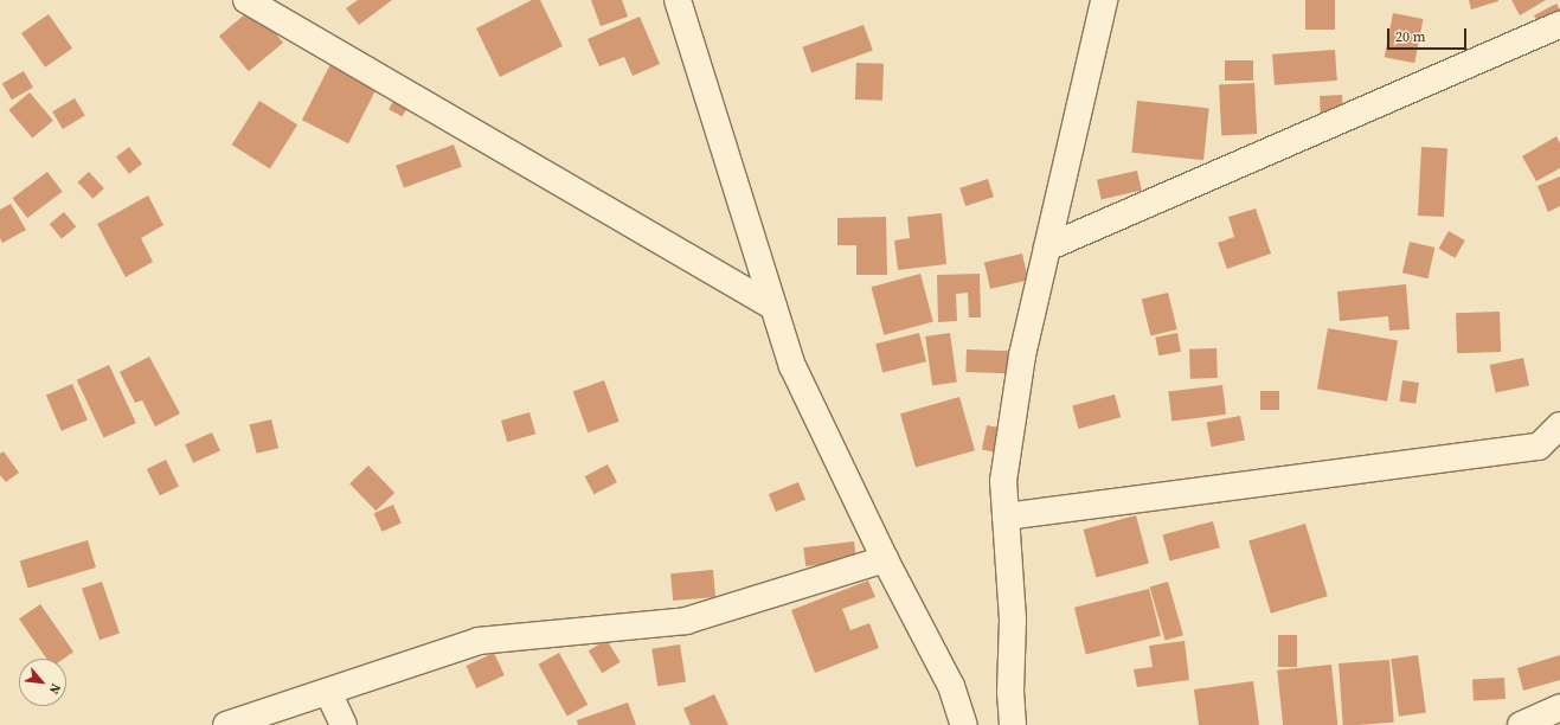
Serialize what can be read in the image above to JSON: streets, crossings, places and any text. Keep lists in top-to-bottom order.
{
  "scale_bar": "20 m",
  "north": "bottom right"
}
